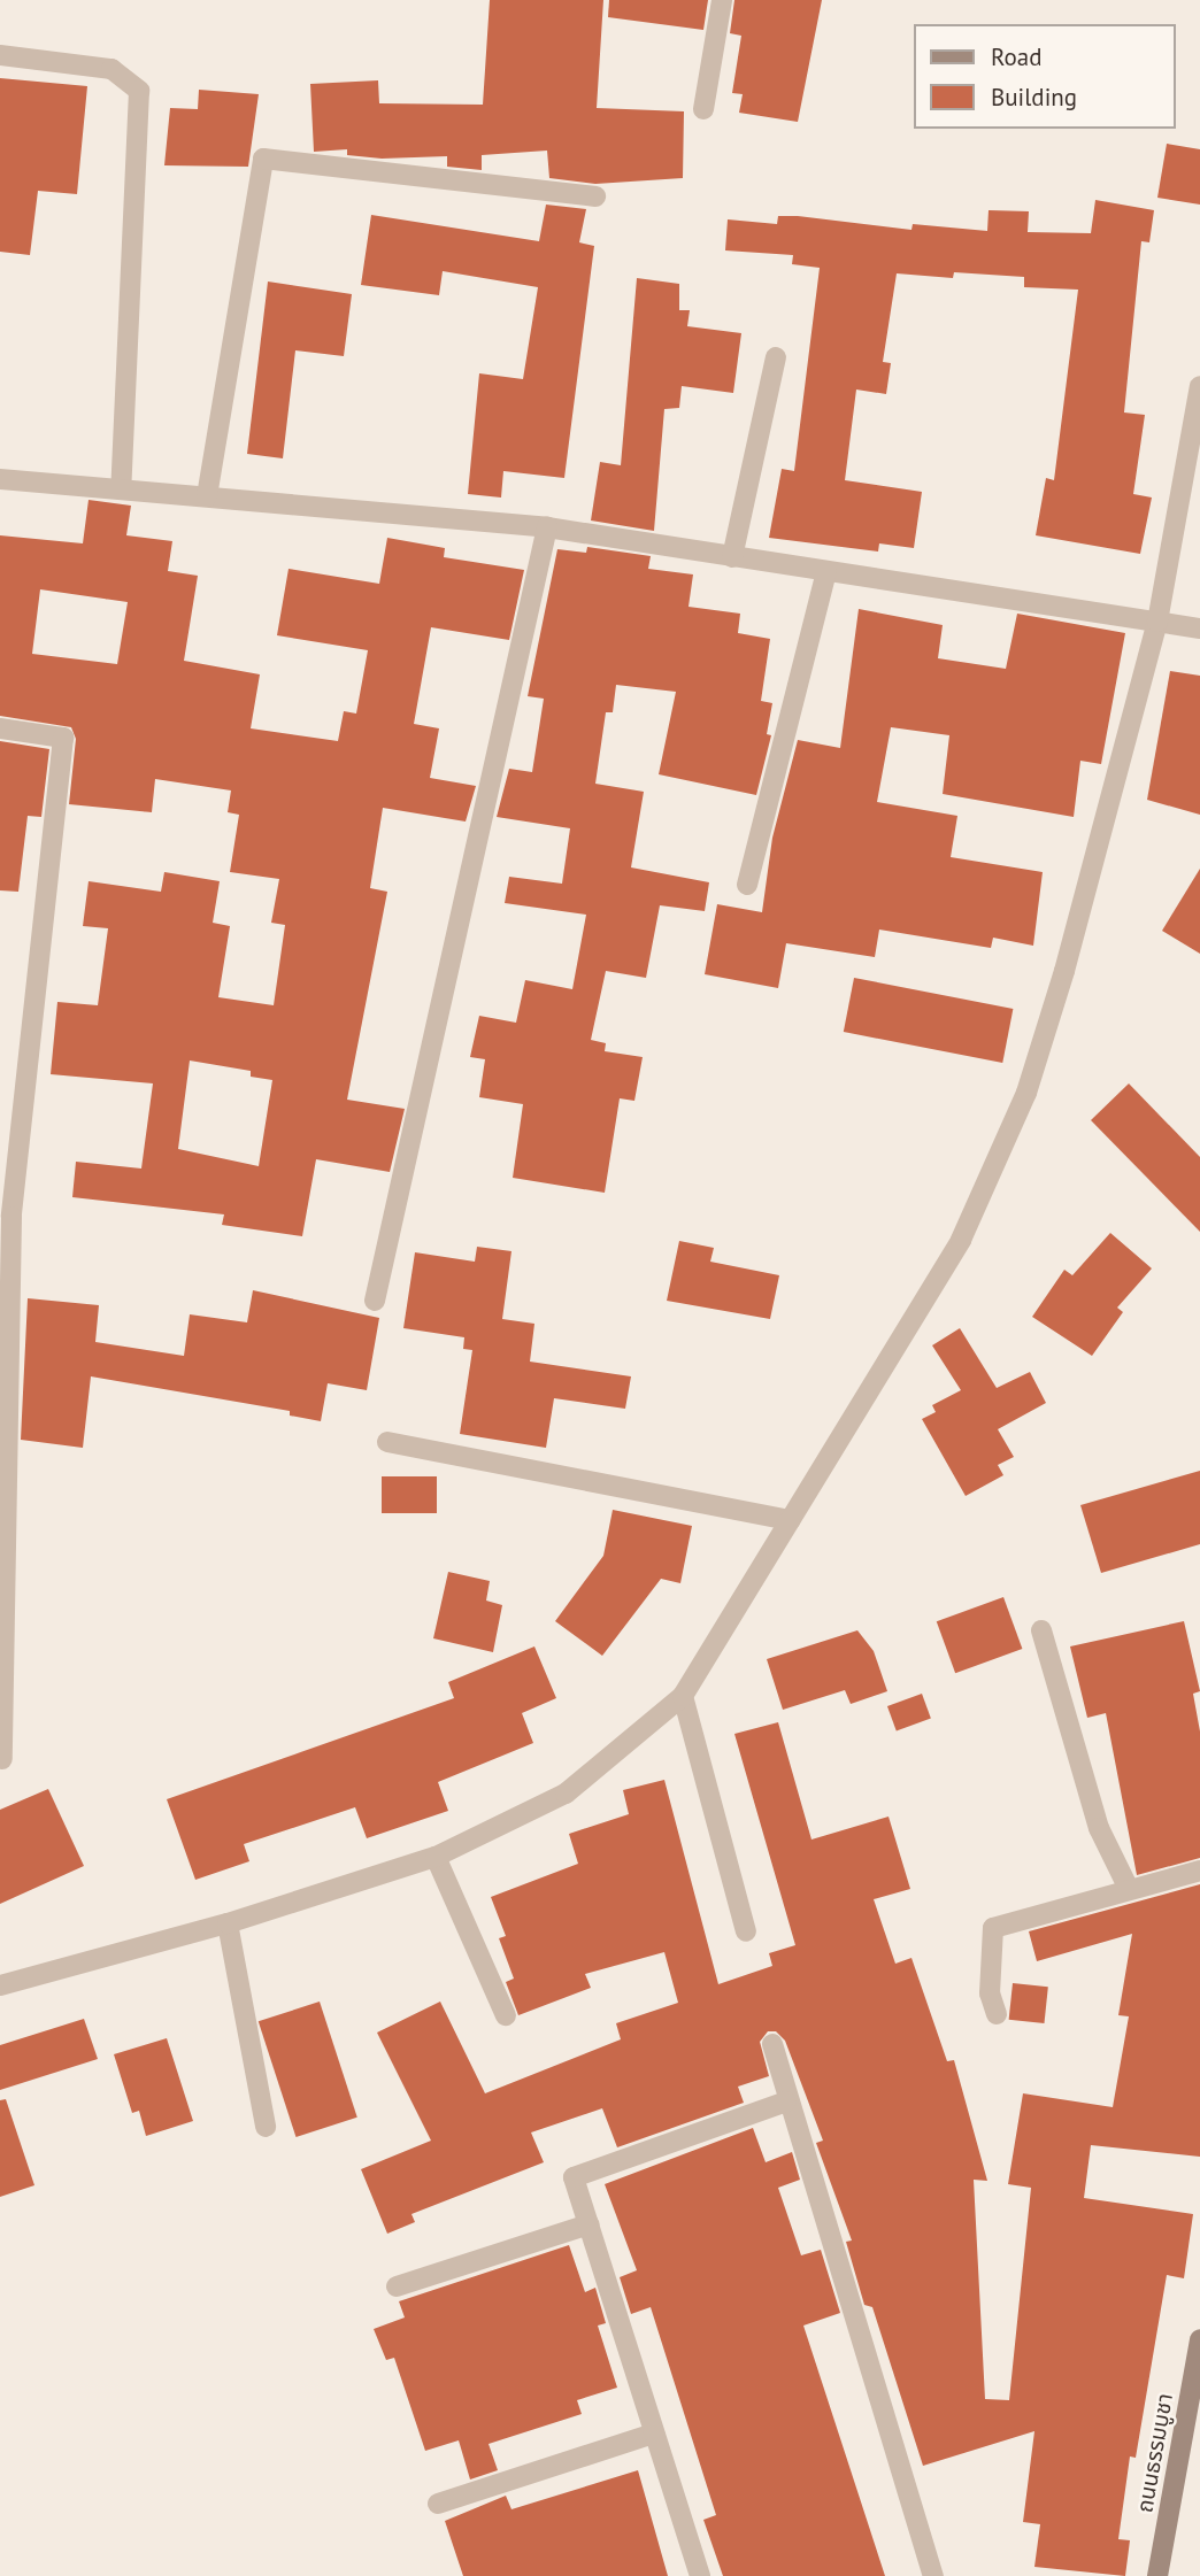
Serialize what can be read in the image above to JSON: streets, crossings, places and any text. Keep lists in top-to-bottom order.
{
  "streets": {
    "main road": ["ถนนธรรมบูชา"]
  },
  "legend": ["Road", "Building"]
}
